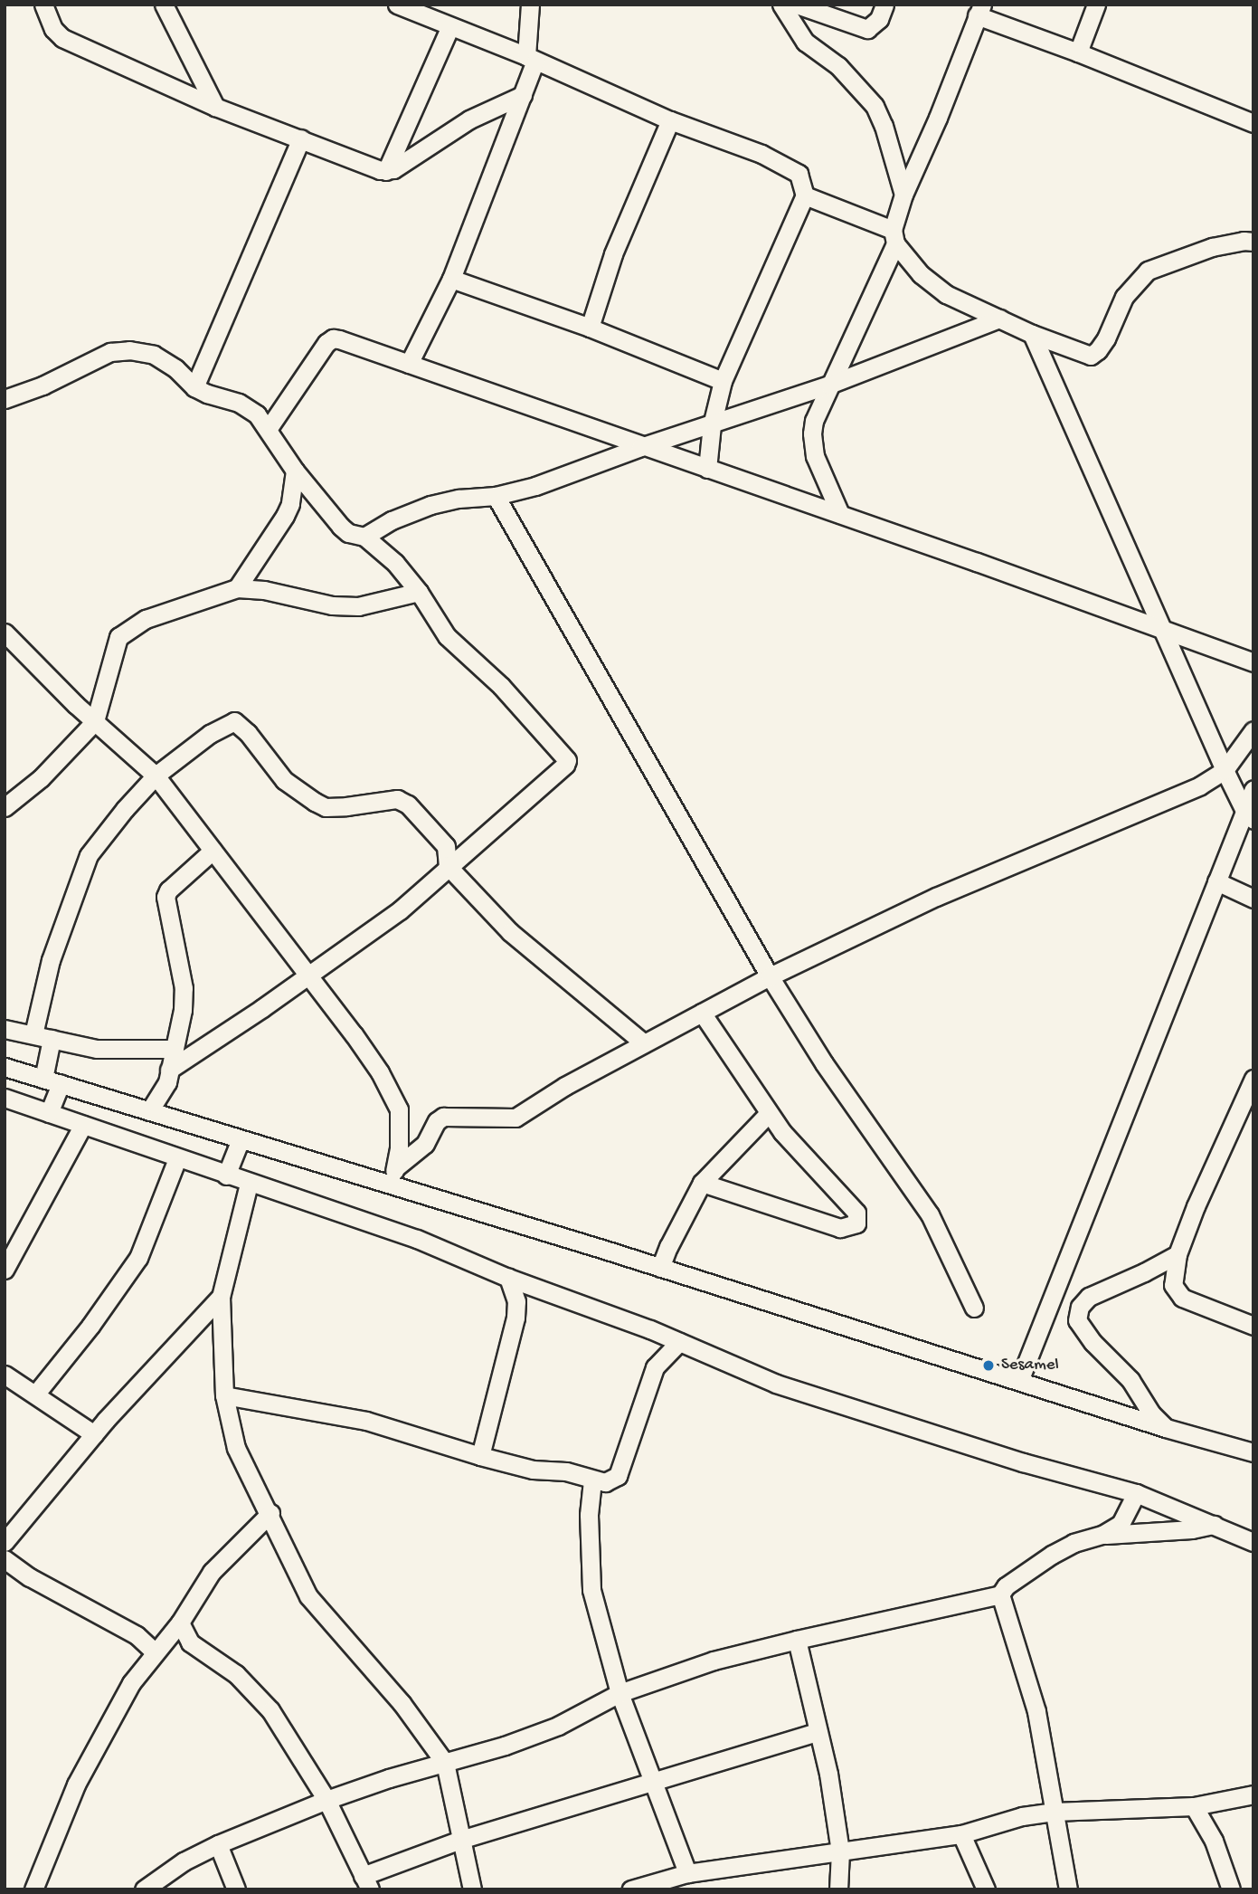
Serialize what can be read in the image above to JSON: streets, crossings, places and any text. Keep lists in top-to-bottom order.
{
  "places": ["Sesamel"]
}
